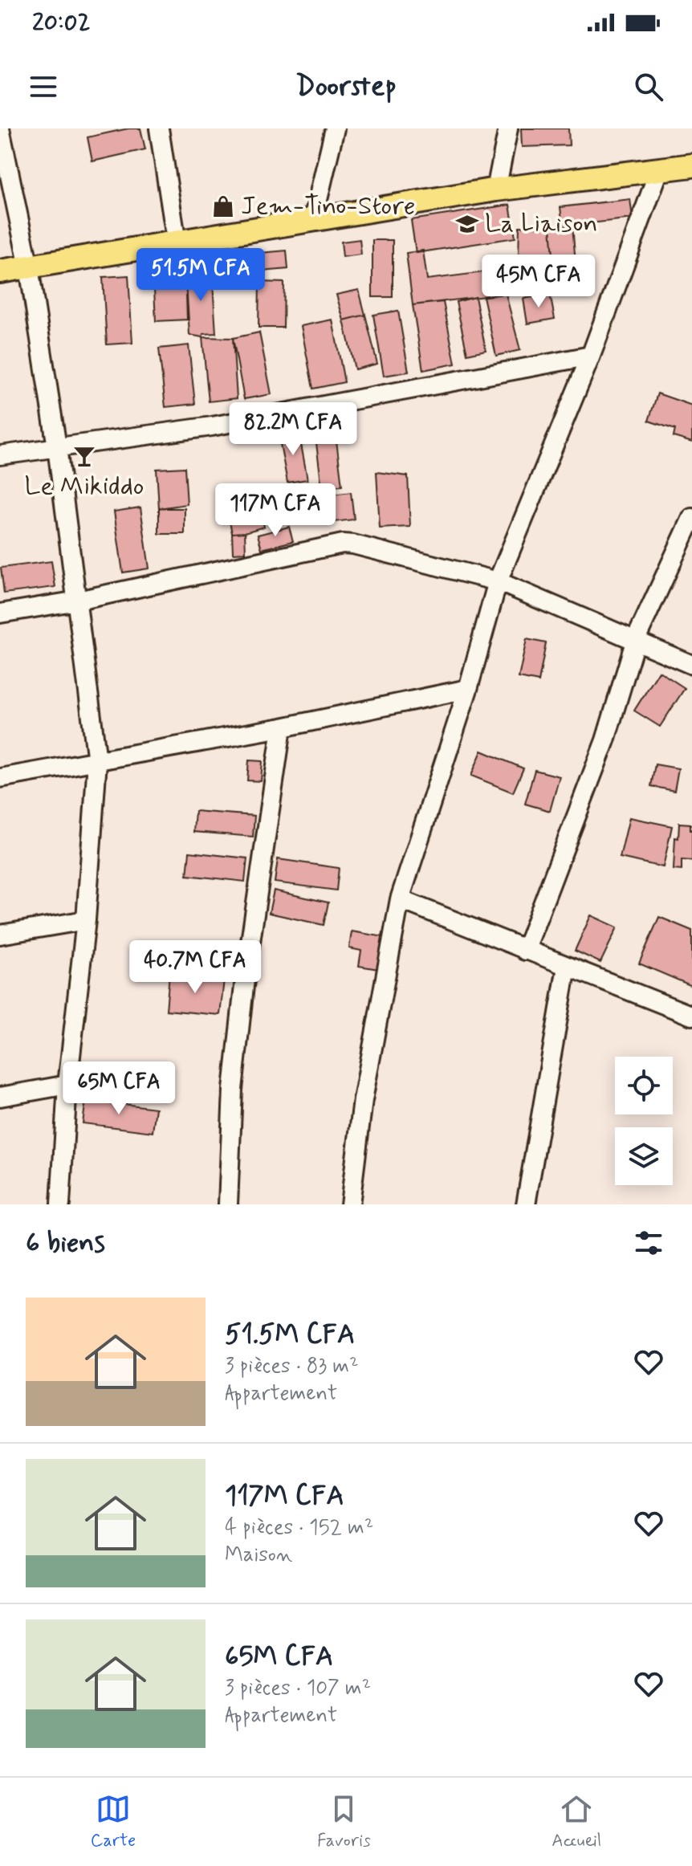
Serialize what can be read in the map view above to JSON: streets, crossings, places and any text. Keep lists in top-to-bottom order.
{
  "places": {
    "shop": ["Jem-Tino-Store"],
    "school or university": ["La Liaison"],
    "bar": ["Le Mikiddo"]
  },
  "page": {
    "status": "20:02",
    "header": "Doorstep",
    "price": [
      "51.5M CFA",
      "45M CFA",
      "82.2M CFA",
      "117M CFA",
      "40.7M CFA",
      "65M CFA"
    ],
    "heading": "6 biens",
    "list": [
      {
        "name": "51.5M CFA",
        "note": "3 pièces · 83 m² · Appartement"
      },
      {
        "name": "117M CFA",
        "note": "4 pièces · 152 m² · Maison"
      },
      {
        "name": "65M CFA",
        "note": "3 pièces · 107 m² · Appartement"
      }
    ],
    "tabs": ["Carte", "Favoris", "Accueil"]
  }
}
